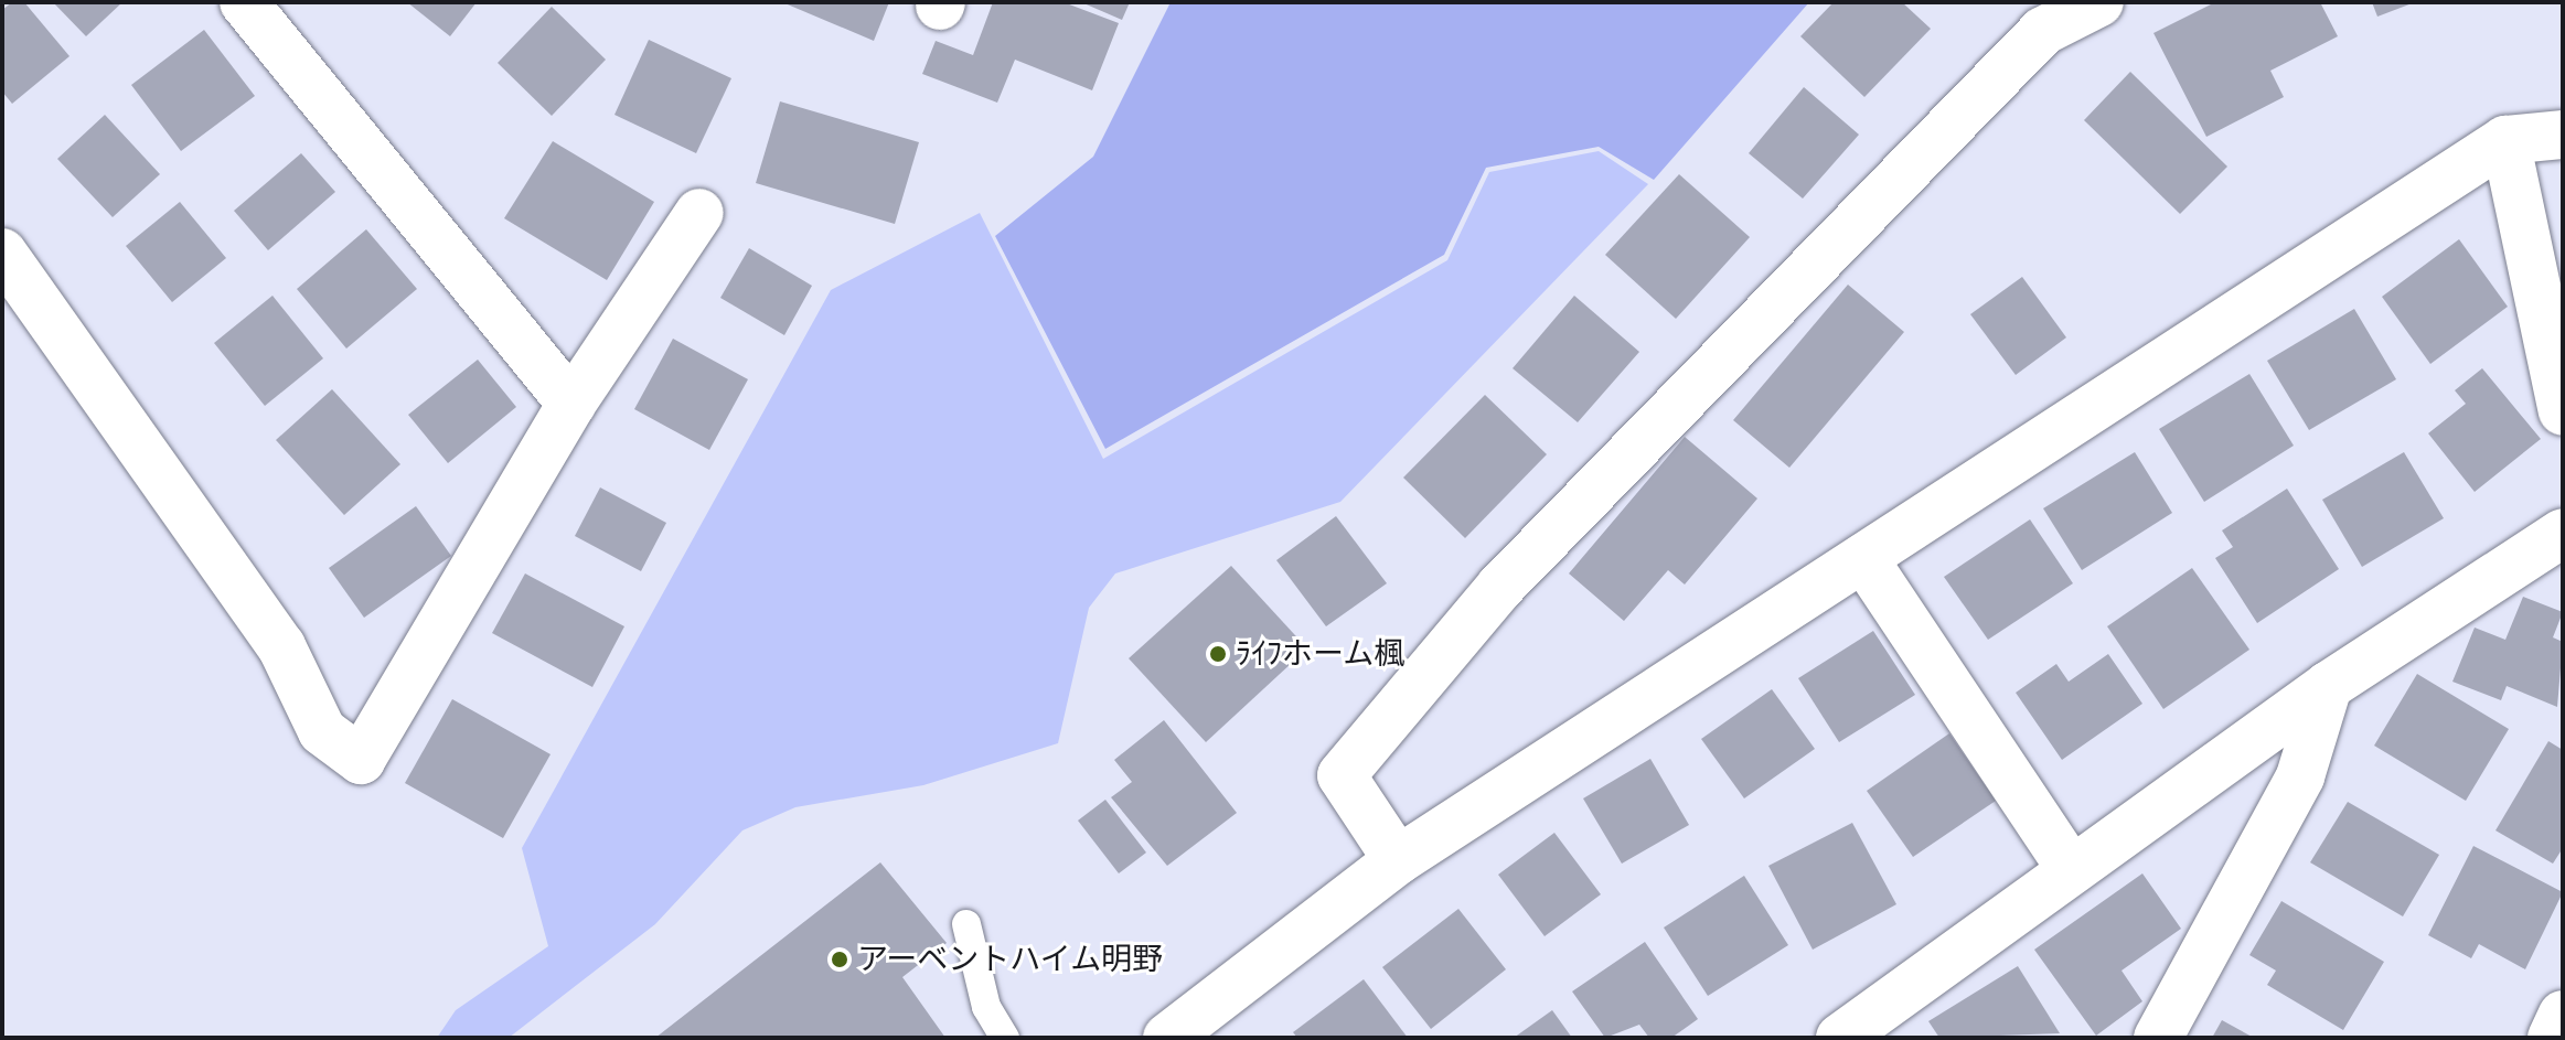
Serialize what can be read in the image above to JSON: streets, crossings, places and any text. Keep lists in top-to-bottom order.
{
  "places": ["ﾗｲﾌホーム楓", "アーベントハイム明野"]
}
